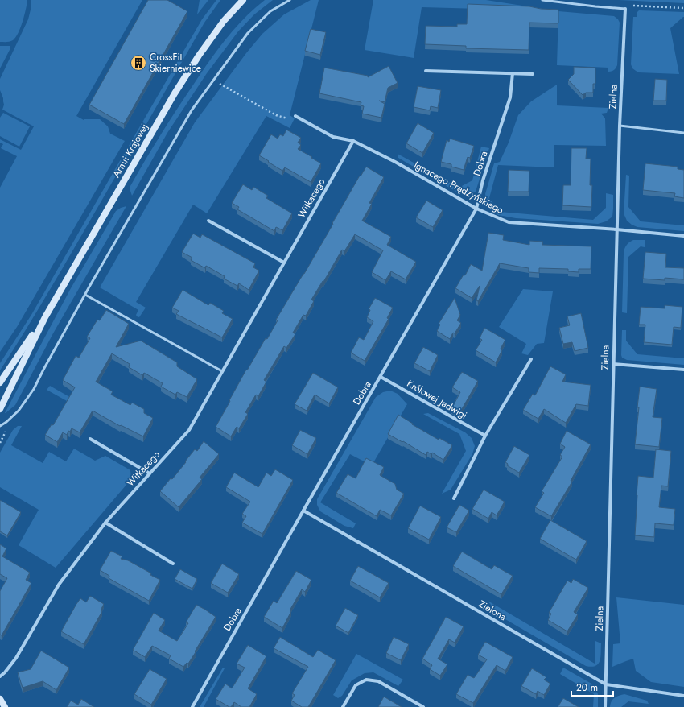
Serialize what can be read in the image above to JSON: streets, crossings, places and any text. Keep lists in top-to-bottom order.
{
  "streets": {
    "street": [
      "Zielna",
      "Armii Krajowej",
      "Dobra",
      "Ignacego Prądzyńskiego",
      "Witkacego",
      "Królowej Jadwigi",
      "Zielona"
    ]
  },
  "crossings": [
    ["Zielna", "Ignacego Prądzyńskiego"],
    ["Zielna", "Zielona"],
    ["Dobra", "Ignacego Prądzyńskiego"],
    ["Dobra", "Królowej Jadwigi"],
    ["Dobra", "Zielona"],
    ["Ignacego Prądzyńskiego", "Witkacego"]
  ],
  "places": {
    "building": ["CrossFit Skierniewice"]
  },
  "scale_bar": "20 m"
}
